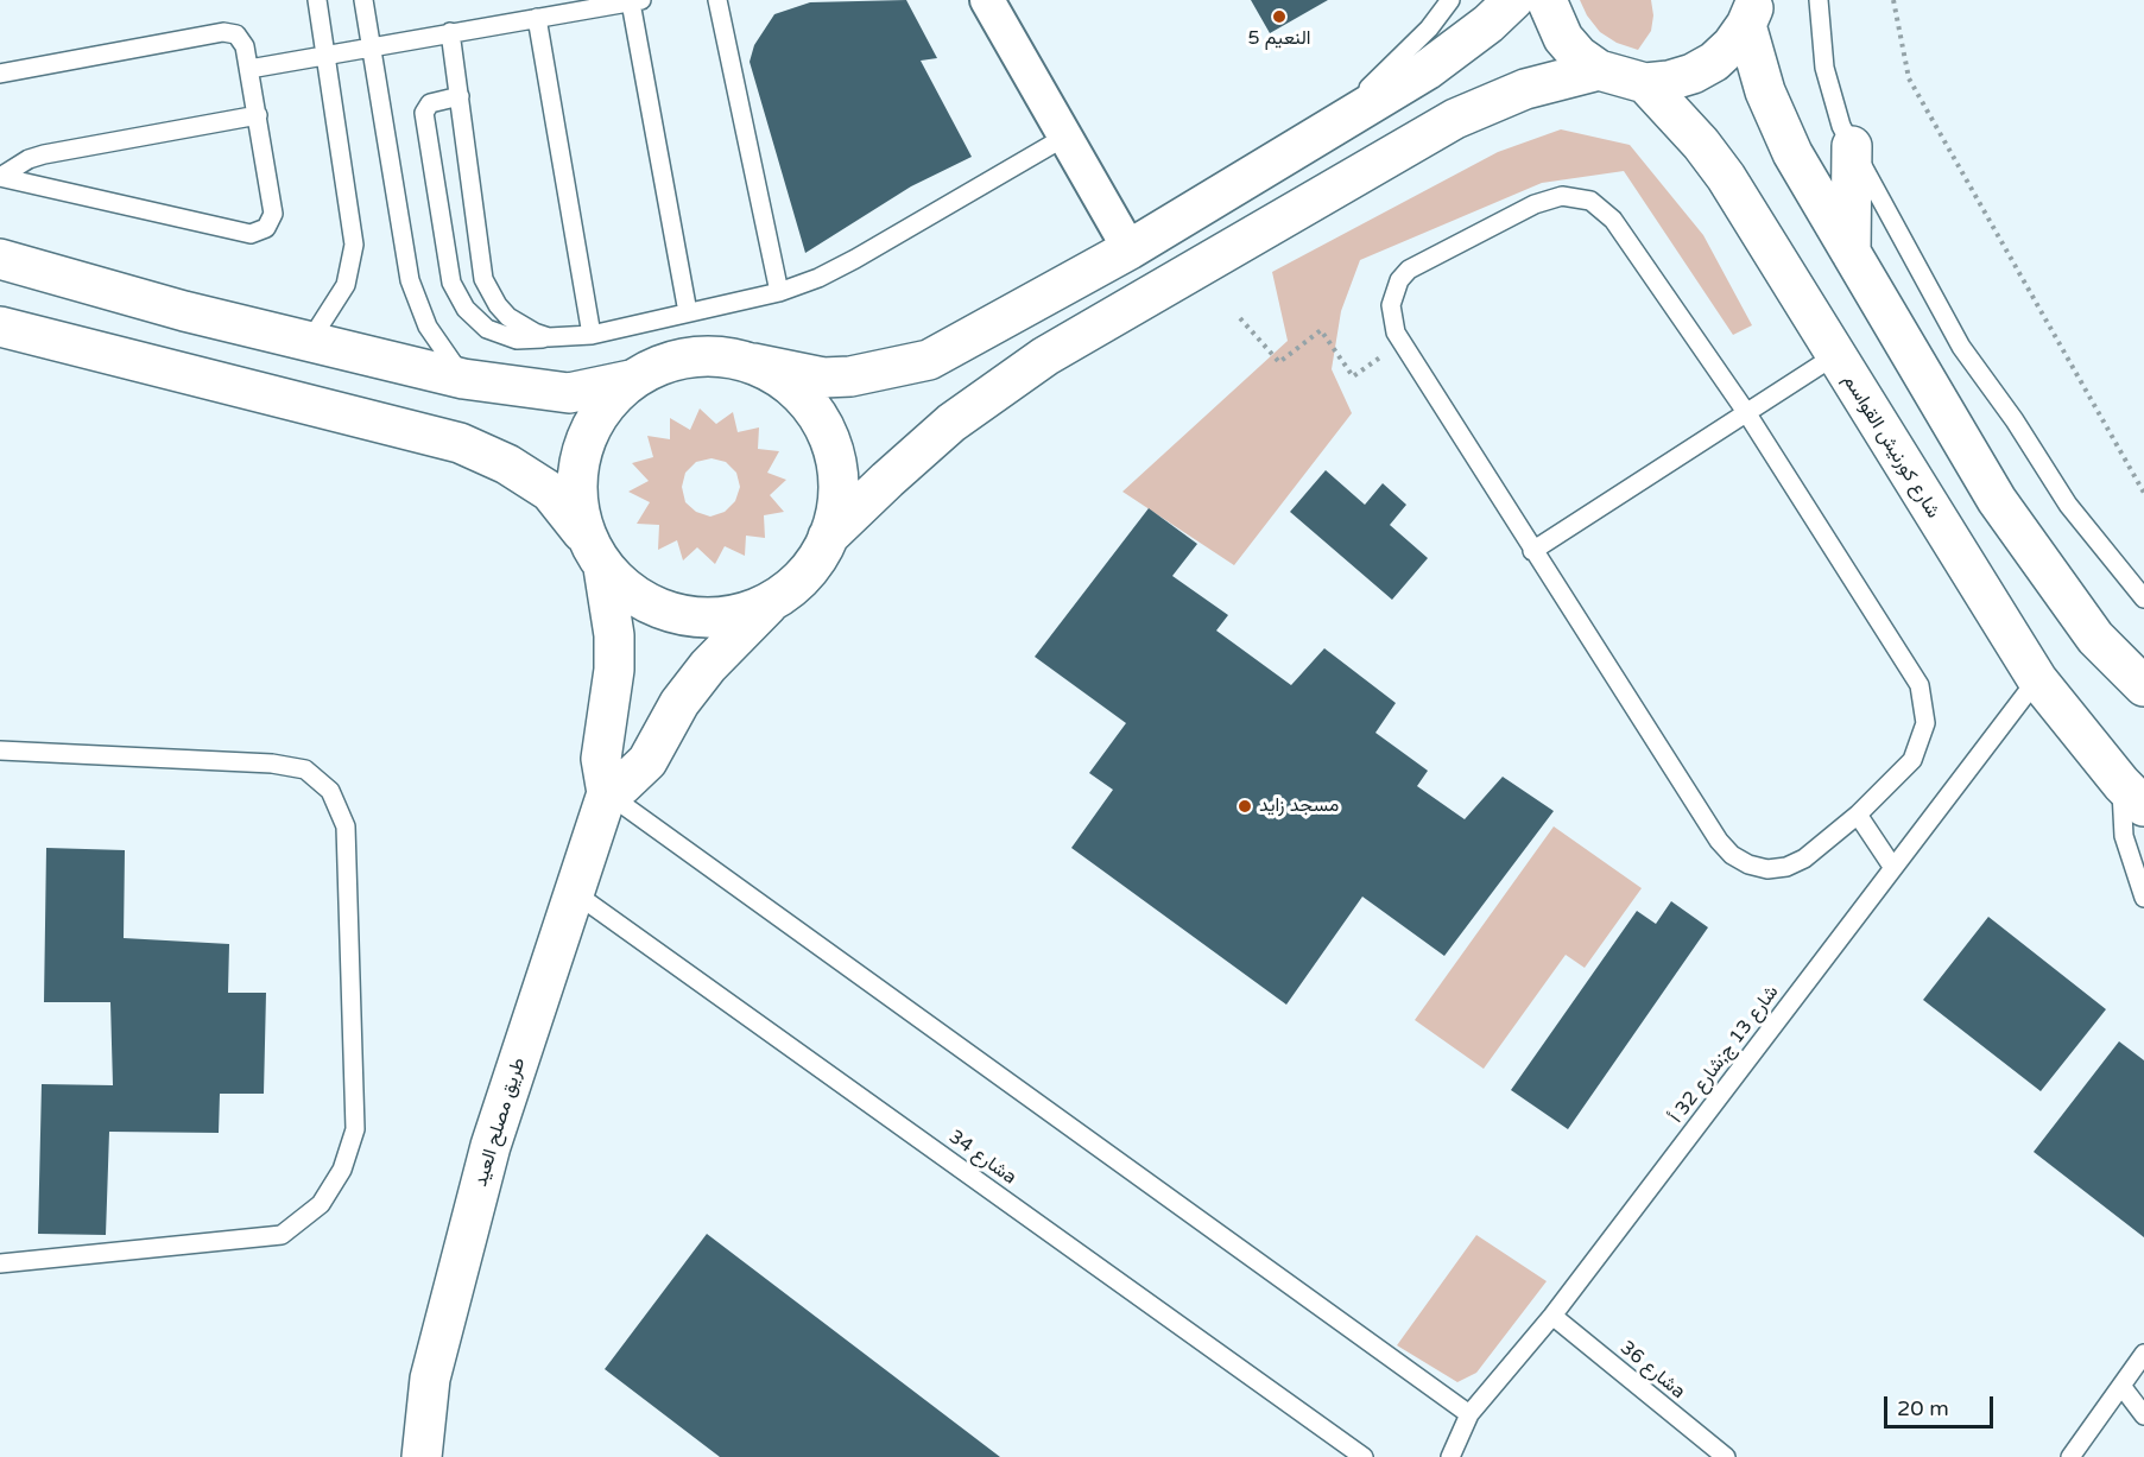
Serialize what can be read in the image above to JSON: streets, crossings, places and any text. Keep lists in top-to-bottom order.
{
  "streets": {
    "street": ["شارع كورنيش القواسم", "طريق مصلح العيد"],
    "lane": ["شارع 13 ج;شارع 32 أ", "شارع 34a", "شارع 36a"]
  },
  "crossings": [
    ["شارع كورنيش القواسم", "شارع 13 ج;شارع 32 أ"],
    ["شارع 13 ج;شارع 32 أ", "شارع 36a"],
    ["طريق مصلح العيد", "شارع 34a"]
  ],
  "places": ["النعيم 5", "مسجد زايد"],
  "scale_bar": "20 m"
}
